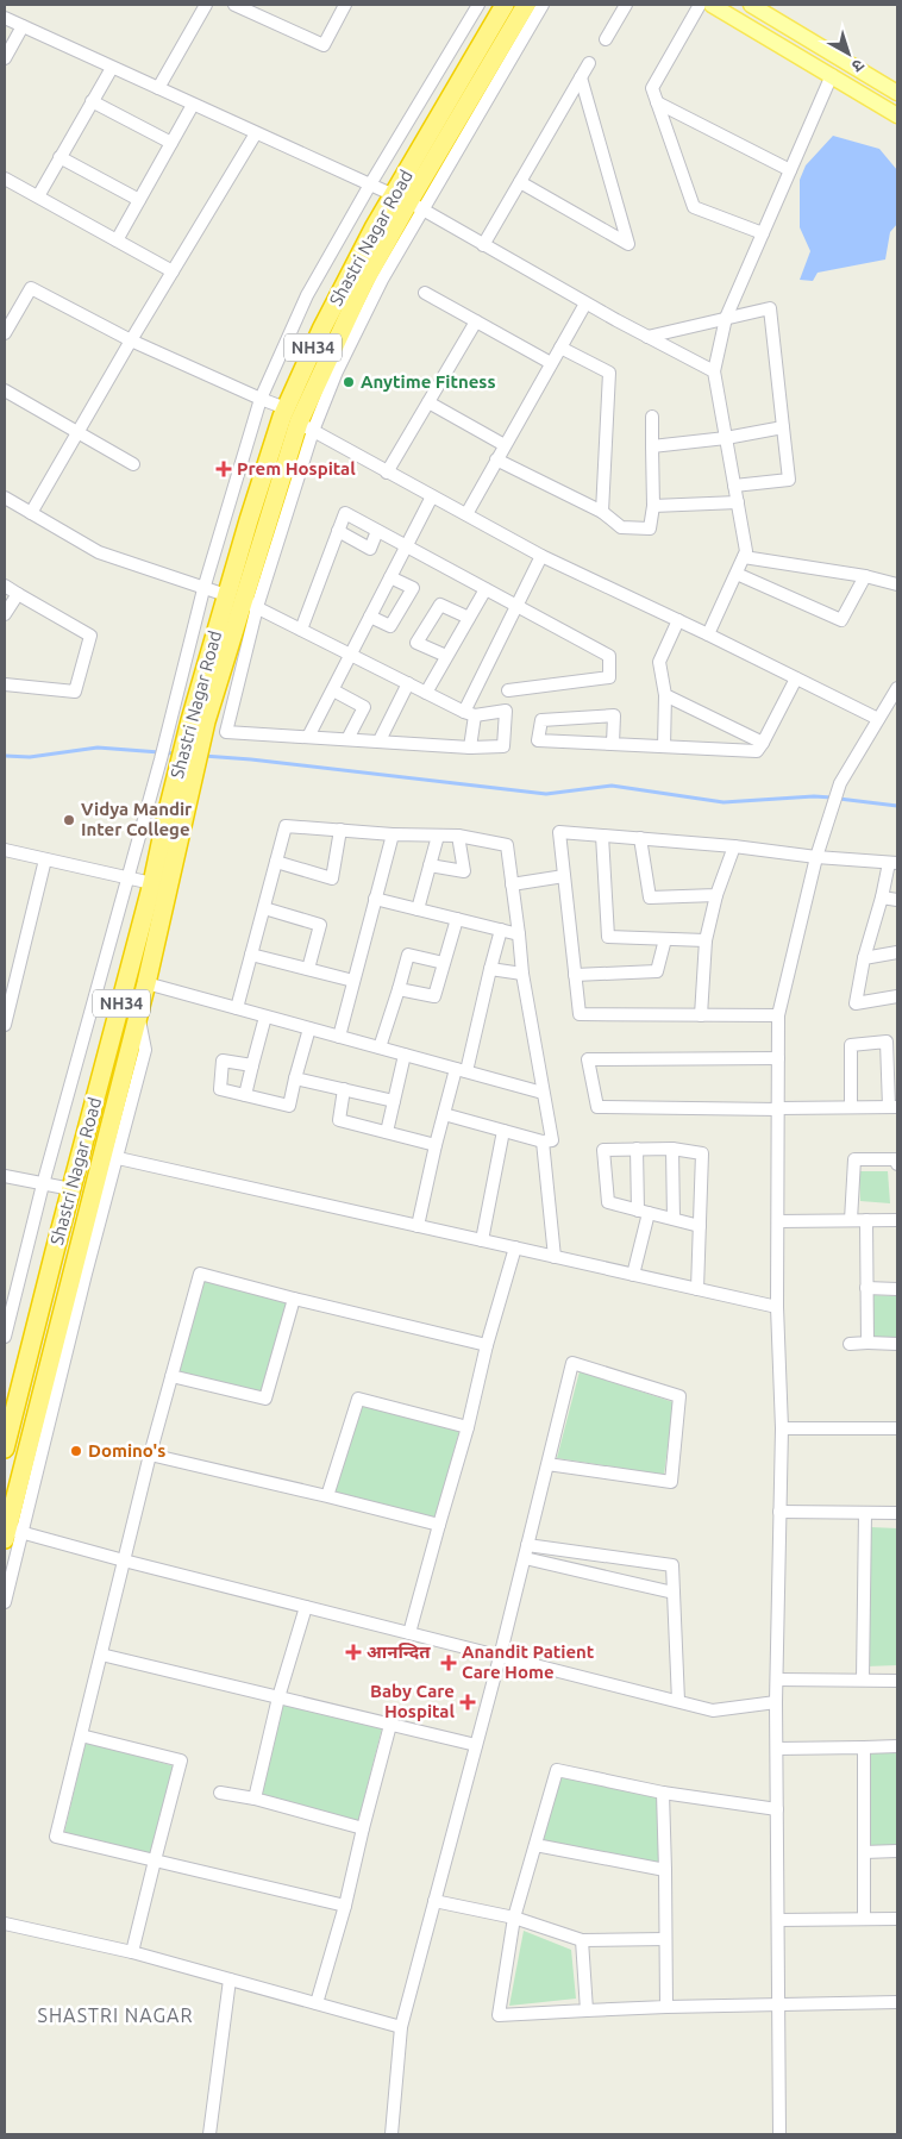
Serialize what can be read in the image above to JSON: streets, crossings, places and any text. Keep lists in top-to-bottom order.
{
  "streets": {
    "highway": ["Shastri Nagar Road", "NH34"]
  },
  "crossings": [
    ["Shastri Nagar Road", "NH34"]
  ],
  "districts": ["SHASTRI NAGAR"],
  "places": {
    "other": ["Anytime Fitness", "Vidya Mandir Inter College", "Domino's"],
    "health": [
      "Prem Hospital",
      "आनन्दित",
      "Anandit Patient Care Home",
      "Baby Care Hospital"
    ]
  },
  "north": "bottom right"
}
